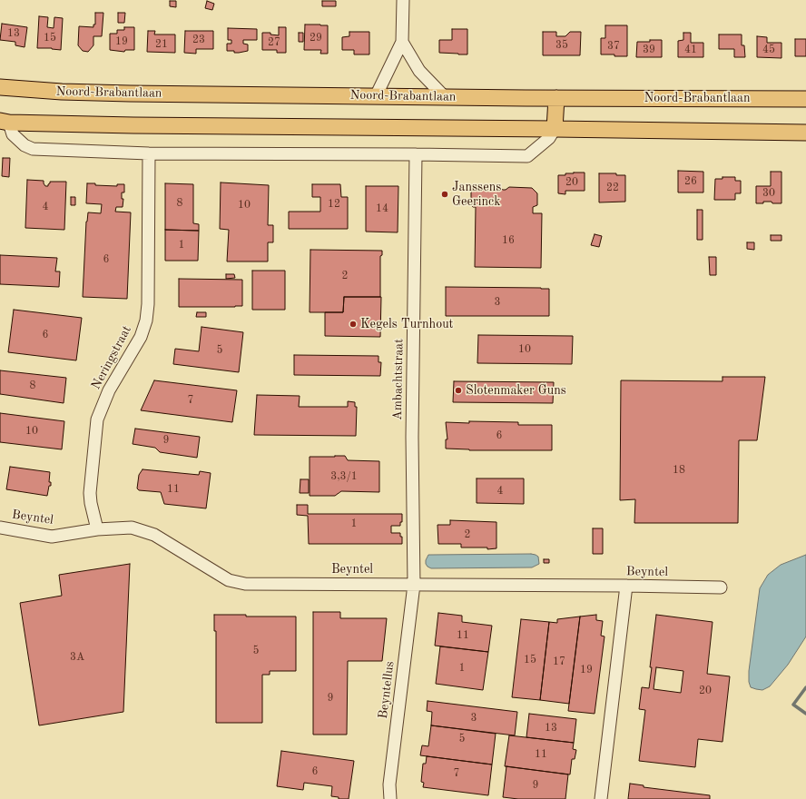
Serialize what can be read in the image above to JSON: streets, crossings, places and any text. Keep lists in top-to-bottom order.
{
  "streets": {
    "main road": ["Noord-Brabantlaan"],
    "street": [
      "Neringstraat",
      "Ambachtstraat",
      "Beyntel",
      "Beyntellus"
    ]
  },
  "crossings": [
    ["Neringstraat", "Beyntel"],
    ["Ambachtstraat", "Beyntel"],
    ["Ambachtstraat", "Beyntellus"],
    ["Beyntel", "Beyntellus"]
  ],
  "places": ["Janssens Geerinck", "Kegels Turnhout", "Slotenmaker Guns"],
  "house_numbers": [
    "13",
    "15",
    "29",
    "23",
    "19",
    "27",
    "21",
    "35",
    "37",
    "39",
    "41",
    "45",
    "26",
    "20",
    "22",
    "30",
    "8",
    "12",
    "10",
    "4",
    "14",
    "16",
    "1",
    "6",
    "2",
    "3",
    "6",
    "10",
    "5",
    "8",
    "7",
    "10",
    "6",
    "9",
    "18",
    "3,3/1",
    "11",
    "4",
    "1",
    "2",
    "11",
    "5",
    "3A",
    "15",
    "17",
    "1",
    "19",
    "20",
    "9",
    "3",
    "13",
    "5",
    "11",
    "6",
    "7",
    "9"
  ]
}
